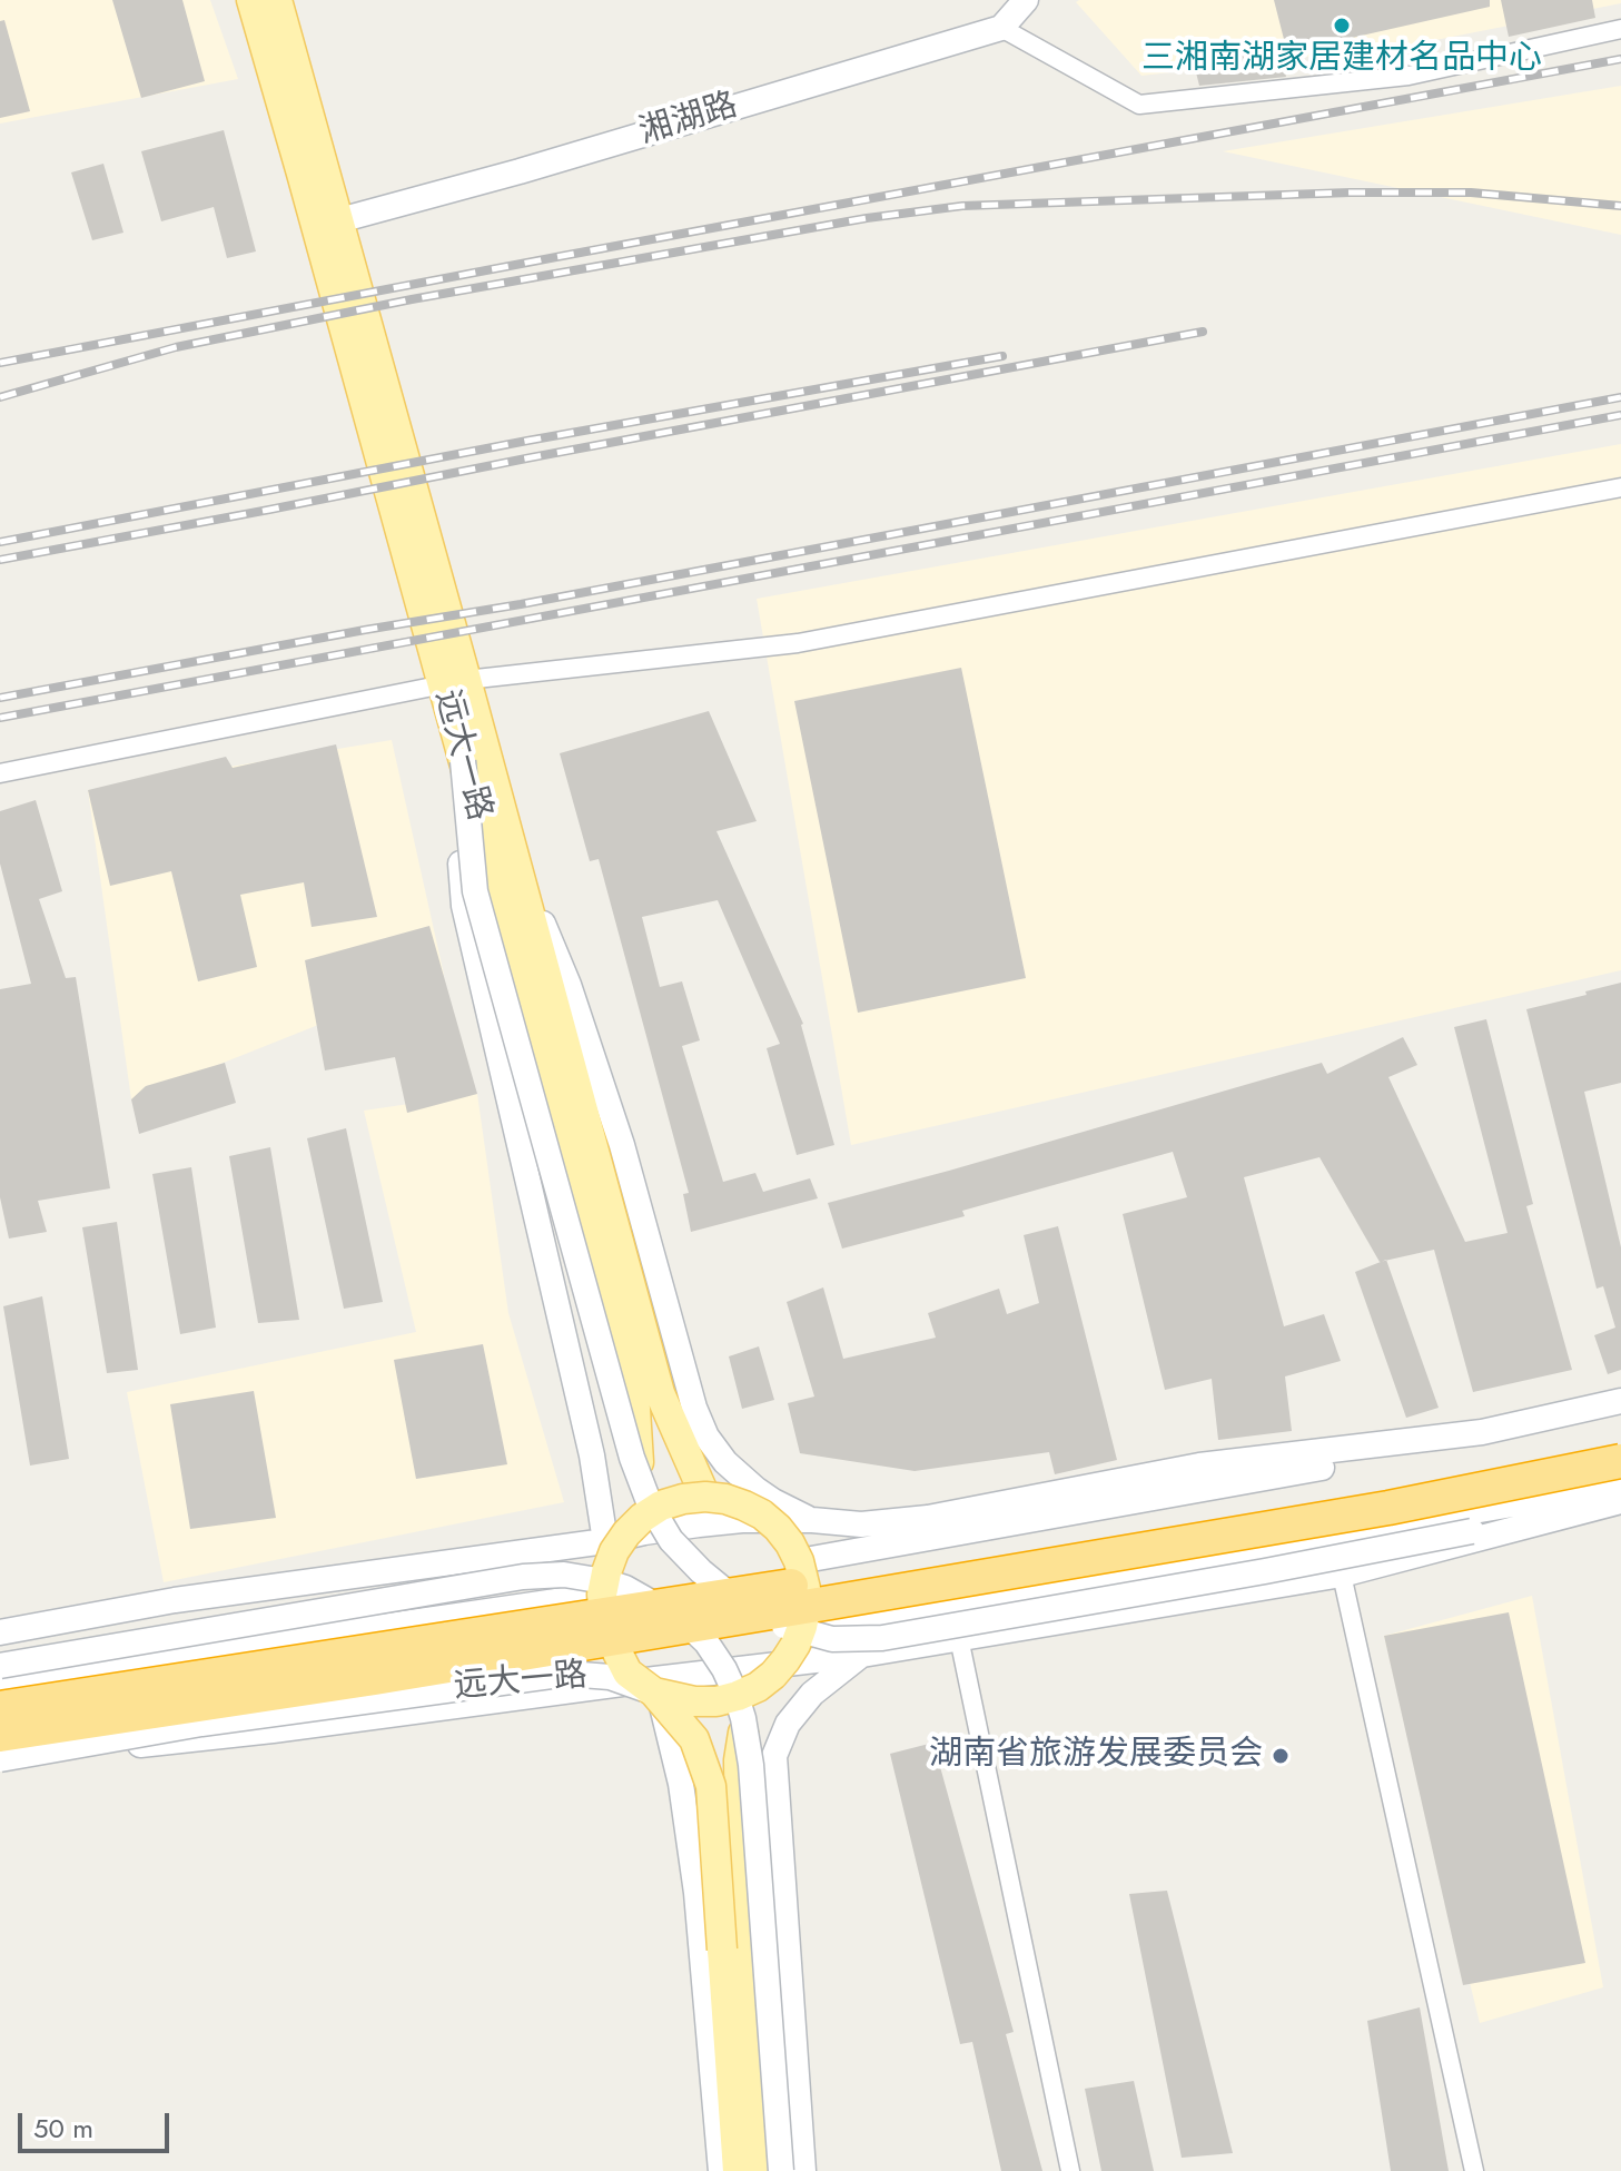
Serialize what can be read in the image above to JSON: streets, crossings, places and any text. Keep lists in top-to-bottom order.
{
  "streets": {
    "main road": ["湘湖路", "远大一路"]
  },
  "crossings": [
    ["湘湖路", "远大一路"]
  ],
  "places": ["三湘南湖家居建材名品中心", "湖南省旅游发展委员会"],
  "scale_bar": "50 m"
}
